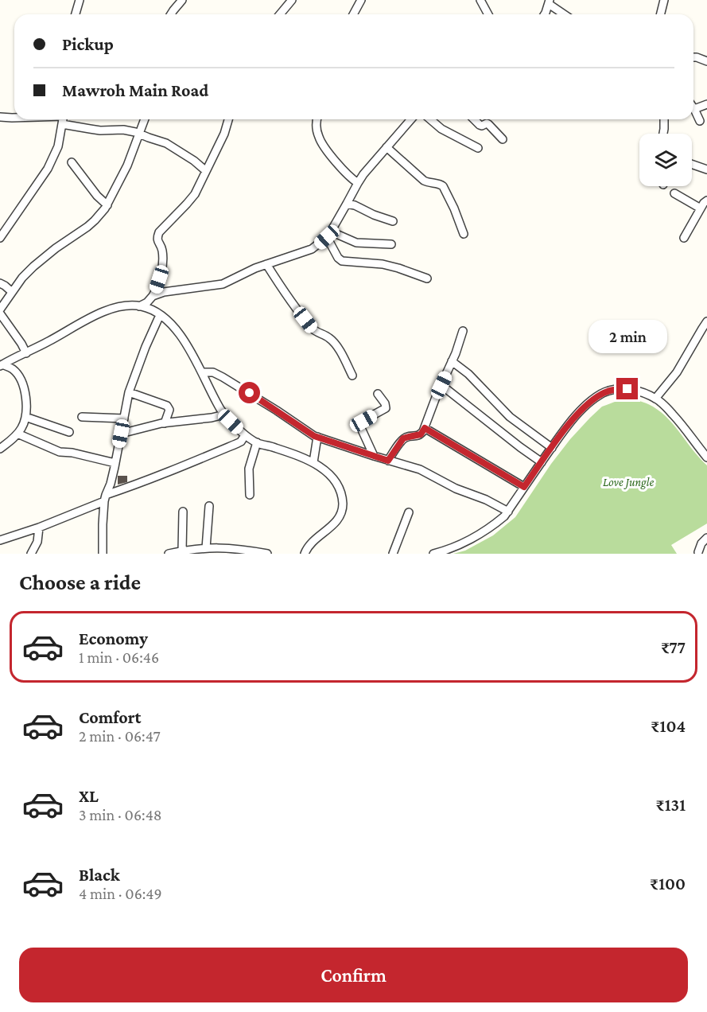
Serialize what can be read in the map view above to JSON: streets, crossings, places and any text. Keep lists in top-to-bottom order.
{
  "parks": ["Love Jungle"],
  "page": {
    "banner": ["Pickup", "Mawroh Main Road"],
    "bubble": "2 min",
    "heading": "Choose a ride",
    "list": [
      {
        "name": "Economy",
        "note": "1 min · 06:46",
        "value": "₹77"
      },
      {
        "name": "Comfort",
        "note": "2 min · 06:47",
        "value": "₹104"
      },
      {
        "name": "XL",
        "note": "3 min · 06:48",
        "value": "₹131"
      },
      {
        "name": "Black",
        "note": "4 min · 06:49",
        "value": "₹100"
      }
    ],
    "buttons": "Confirm"
  }
}
